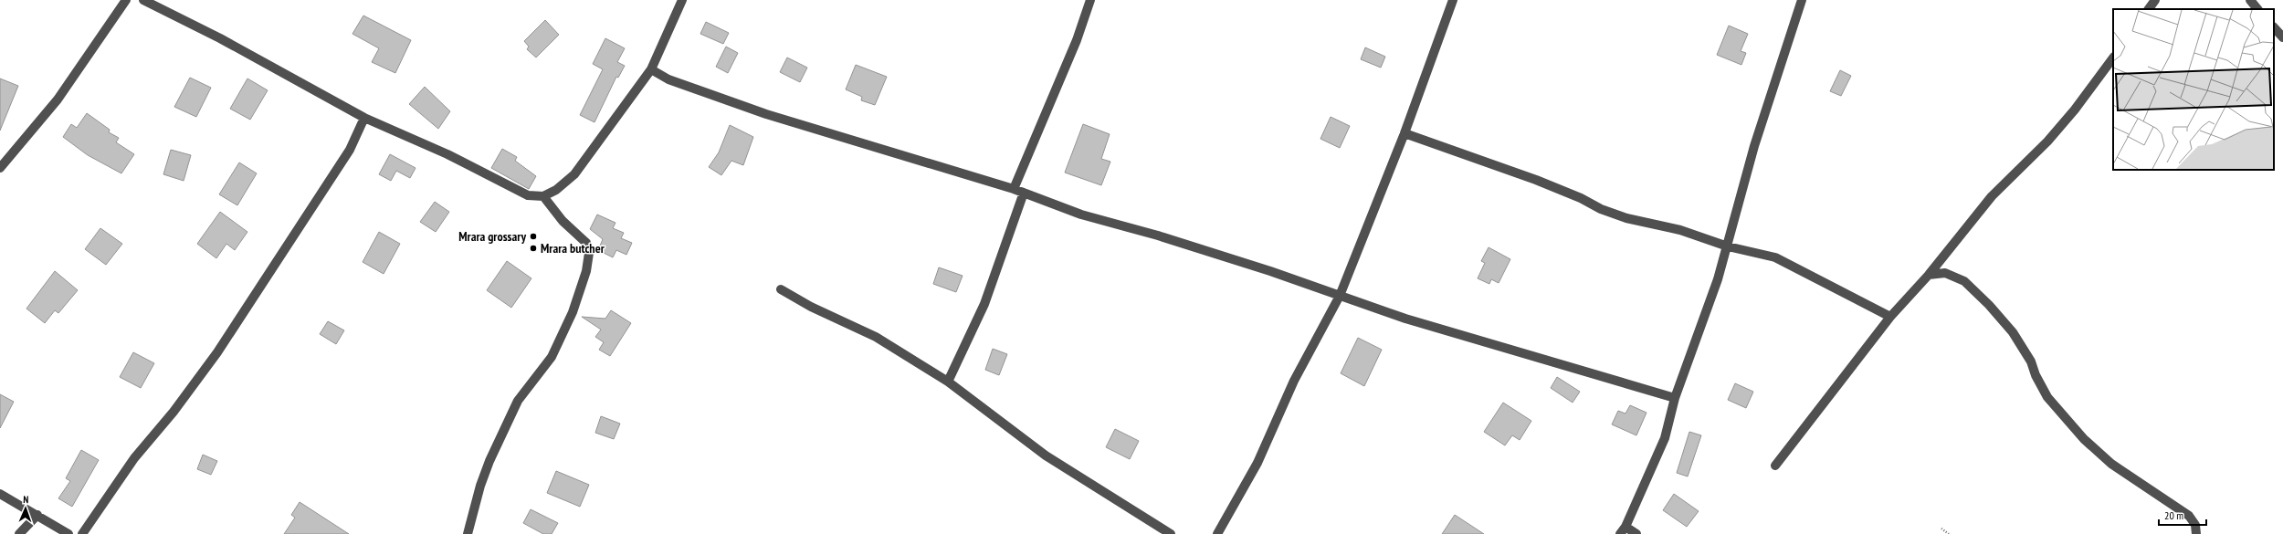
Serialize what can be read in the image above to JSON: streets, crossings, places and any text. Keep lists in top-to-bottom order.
{
  "places": ["Mrara grossary", "Mrara butcher"],
  "scale_bar": "20 m",
  "north": "top"
}
